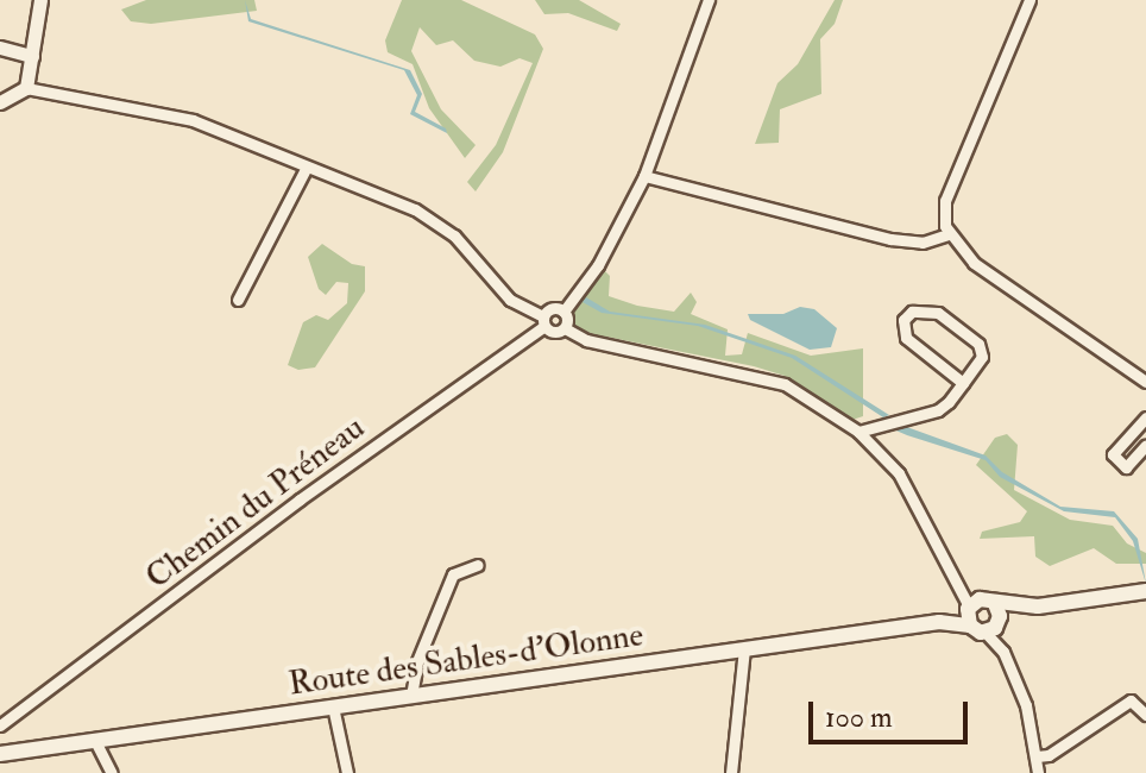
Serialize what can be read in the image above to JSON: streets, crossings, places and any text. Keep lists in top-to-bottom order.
{
  "streets": {
    "main road": ["Route des Sables-d'Olonne"],
    "street": ["Chemin du Préneau"]
  },
  "scale_bar": "100 m"
}
